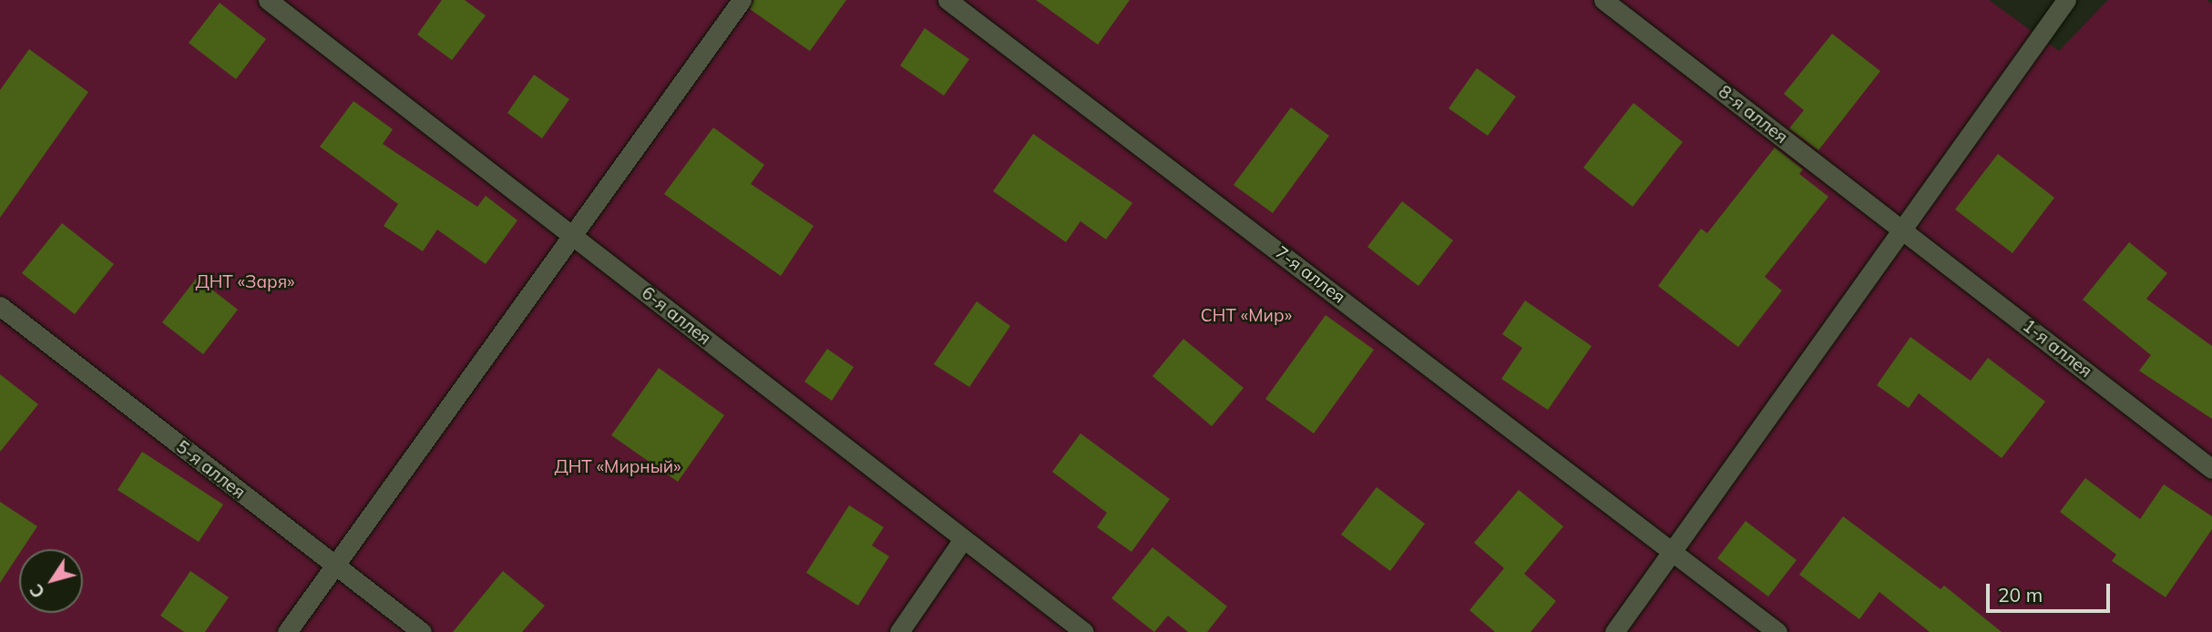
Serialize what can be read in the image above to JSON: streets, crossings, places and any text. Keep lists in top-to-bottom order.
{
  "streets": {
    "street": [
      "8-я аллея",
      "7-я аллея",
      "6-я аллея",
      "1-я аллея",
      "5-я аллея"
    ]
  },
  "crossings": [
    ["8-я аллея", "1-я аллея"]
  ],
  "parks": ["ДНТ «Заря»", "СНТ «Мир»", "ДНТ «Мирный»"],
  "scale_bar": "20 m",
  "north": "bottom left"
}
